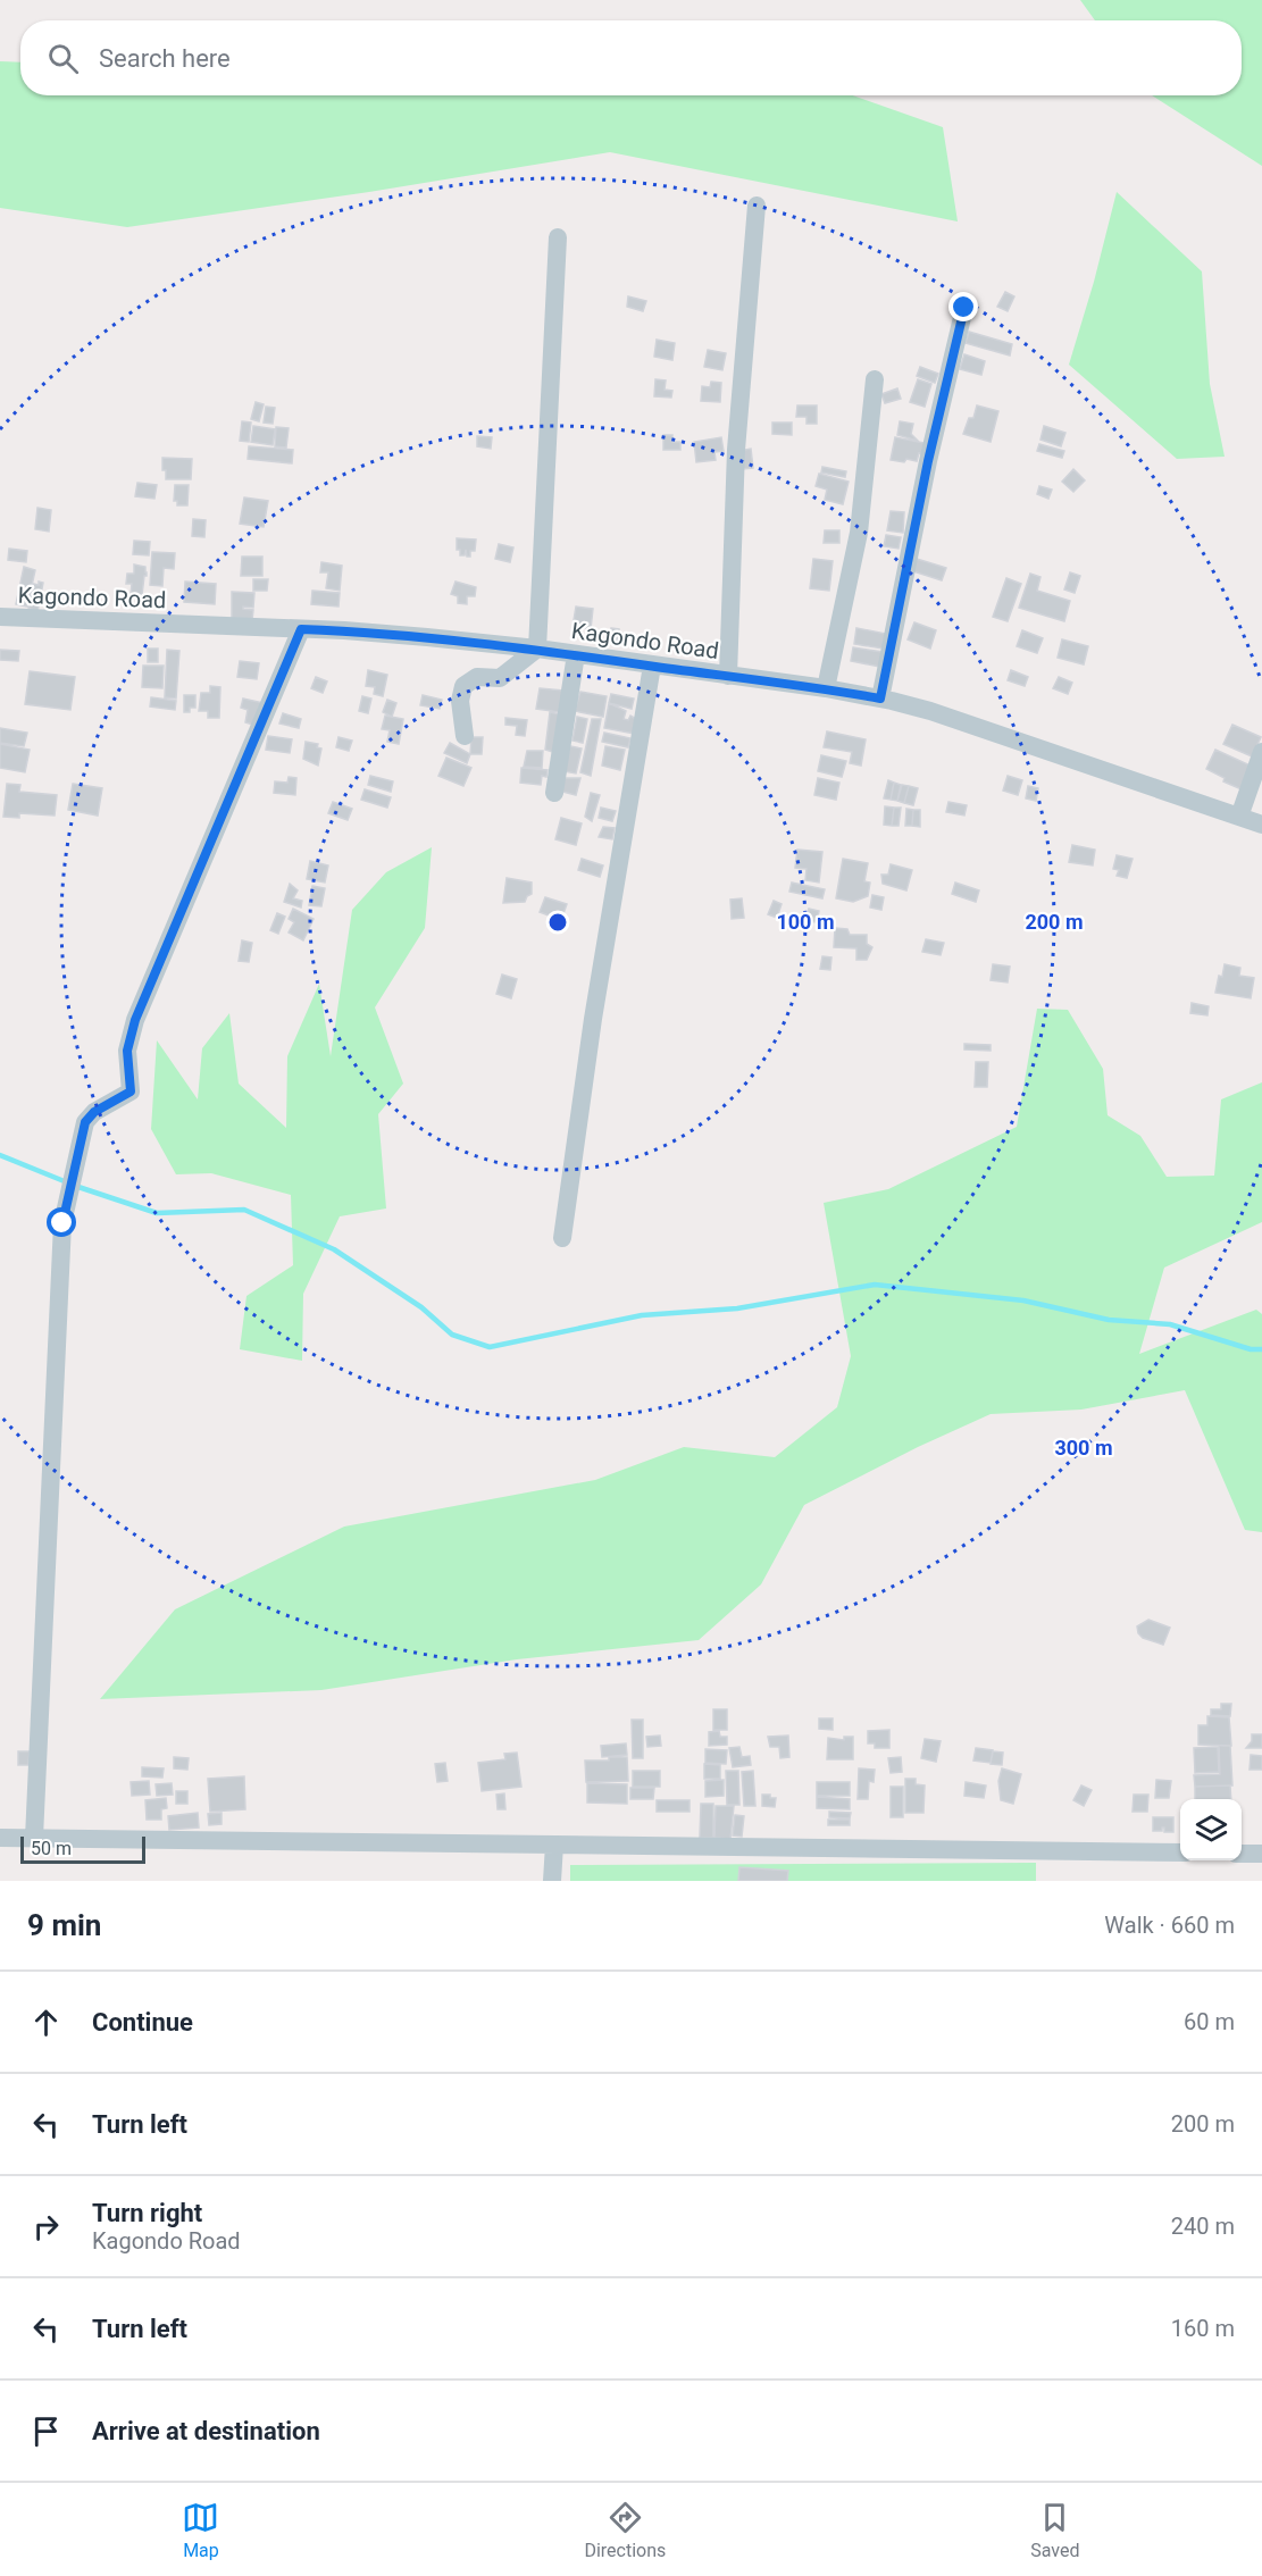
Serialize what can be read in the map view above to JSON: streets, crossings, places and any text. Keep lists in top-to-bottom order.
{
  "streets": {
    "street": ["Kagondo Road"]
  },
  "scale_bar": "50 m",
  "page": {
    "search": "Search here",
    "scale": "50 m",
    "heading": ["9 min", "Walk · 660 m"],
    "list": [
      ["Continue", "60 m"],
      ["Turn left", "200 m"],
      ["Turn right", "Kagondo Road", "240 m"],
      ["Turn left", "160 m"],
      "Arrive at destination"
    ],
    "nav": ["Map", "Directions", "Saved"]
  },
  "rings": ["100 m", "200 m", "300 m"]
}
